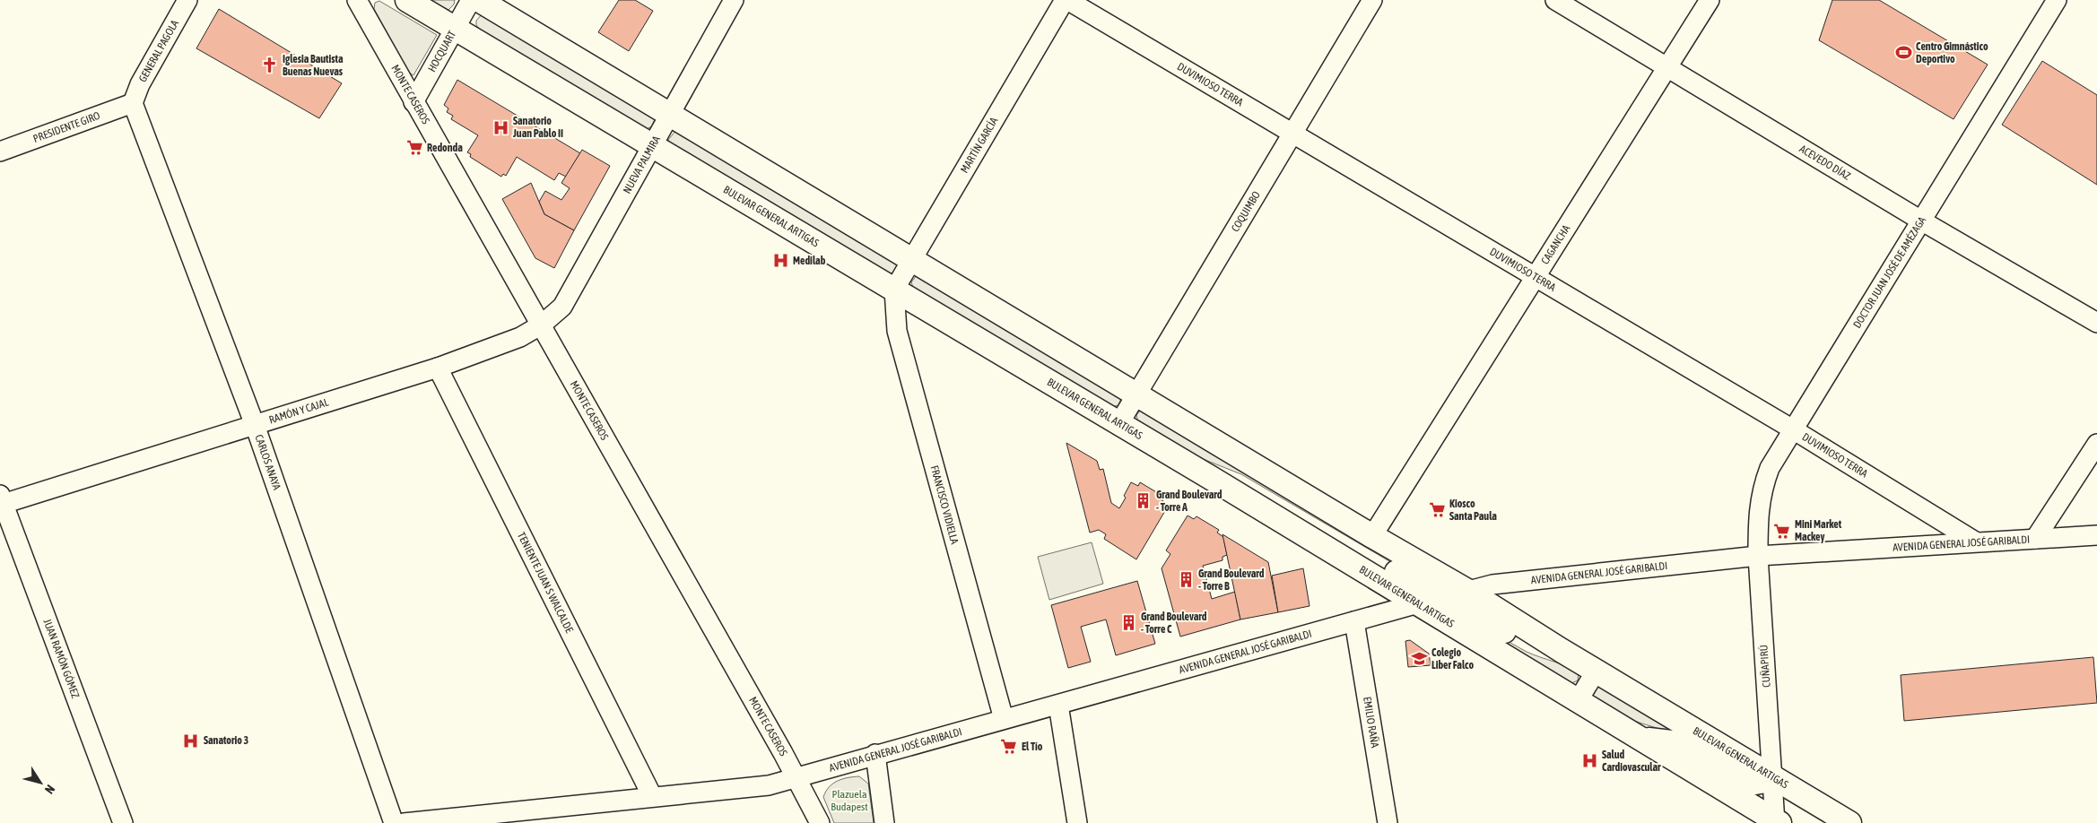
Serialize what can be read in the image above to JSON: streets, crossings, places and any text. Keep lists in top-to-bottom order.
{
  "streets": {
    "main road": ["BULEVAR GENERAL ARTIGAS"],
    "street": [
      "GENERAL PAGOLA",
      "HOCQUART",
      "DUVIMIOSO TERRA",
      "MONTE CASEROS",
      "PRESIDENTE GIRO",
      "MARTÍN GARCÍA",
      "ACEVEDO DÍAZ",
      "NUEVA PALMIRA",
      "COQUIMBO",
      "CAGANCHA",
      "DOCTOR JUAN JOSÉ DE AMÉZAGA",
      "RAMÓN Y CAJAL",
      "CARLOS ANAYA",
      "FRANCISCO VIDIELLA",
      "AVENIDA GENERAL JOSÉ GARIBALDI",
      "TENIENTE JUAN S WALCALDE",
      "JUAN RAMÓN GÓMEZ",
      "CUÑAPIRÚ",
      "EMILIO RAÑA"
    ]
  },
  "crossings": [
    ["GENERAL PAGOLA", "PRESIDENTE GIRO"],
    ["GENERAL PAGOLA", "CARLOS ANAYA"],
    ["HOCQUART", "MONTE CASEROS"],
    ["HOCQUART", "BULEVAR GENERAL ARTIGAS"],
    ["DUVIMIOSO TERRA", "MARTÍN GARCÍA"],
    ["DUVIMIOSO TERRA", "COQUIMBO"],
    ["DUVIMIOSO TERRA", "CAGANCHA"],
    ["DUVIMIOSO TERRA", "DOCTOR JUAN JOSÉ DE AMÉZAGA"],
    ["DUVIMIOSO TERRA", "AVENIDA GENERAL JOSÉ GARIBALDI"],
    ["MONTE CASEROS", "NUEVA PALMIRA"],
    ["MONTE CASEROS", "RAMÓN Y CAJAL"],
    ["MONTE CASEROS", "AVENIDA GENERAL JOSÉ GARIBALDI"],
    ["PRESIDENTE GIRO", "CARLOS ANAYA"],
    ["MARTÍN GARCÍA", "BULEVAR GENERAL ARTIGAS"],
    ["MARTÍN GARCÍA", "FRANCISCO VIDIELLA"],
    ["ACEVEDO DÍAZ", "CAGANCHA"],
    ["ACEVEDO DÍAZ", "DOCTOR JUAN JOSÉ DE AMÉZAGA"],
    ["NUEVA PALMIRA", "BULEVAR GENERAL ARTIGAS"],
    ["NUEVA PALMIRA", "RAMÓN Y CAJAL"],
    ["COQUIMBO", "BULEVAR GENERAL ARTIGAS"],
    ["BULEVAR GENERAL ARTIGAS", "CAGANCHA"],
    ["BULEVAR GENERAL ARTIGAS", "FRANCISCO VIDIELLA"],
    ["BULEVAR GENERAL ARTIGAS", "AVENIDA GENERAL JOSÉ GARIBALDI"],
    ["BULEVAR GENERAL ARTIGAS", "CUÑAPIRÚ"],
    ["DOCTOR JUAN JOSÉ DE AMÉZAGA", "AVENIDA GENERAL JOSÉ GARIBALDI"],
    ["DOCTOR JUAN JOSÉ DE AMÉZAGA", "CUÑAPIRÚ"],
    ["RAMÓN Y CAJAL", "CARLOS ANAYA"],
    ["RAMÓN Y CAJAL", "TENIENTE JUAN S WALCALDE"],
    ["RAMÓN Y CAJAL", "JUAN RAMÓN GÓMEZ"],
    ["FRANCISCO VIDIELLA", "AVENIDA GENERAL JOSÉ GARIBALDI"],
    ["AVENIDA GENERAL JOSÉ GARIBALDI", "TENIENTE JUAN S WALCALDE"],
    ["AVENIDA GENERAL JOSÉ GARIBALDI", "CUÑAPIRÚ"],
    ["AVENIDA GENERAL JOSÉ GARIBALDI", "EMILIO RAÑA"]
  ],
  "parks": ["Plazuela Budapest"],
  "places": {
    "sports": ["Centro Gimnástico Deportivo"],
    "church": ["Iglesia Bautista Buenas Nuevas"],
    "hospital": [
      "Sanatorio Juan Pablo II",
      "Medilab",
      "Sanatorio 3",
      "Salud Cardiovascular"
    ],
    "supermarket": [
      "Redonda",
      "Kiosco Santa Paula",
      "Mini Market Mackey",
      "El Tío"
    ],
    "building": ["Grand Boulevard - Torre A", "Grand Boulevard - Torre B", "Grand Boulevard - Torre C"],
    "school or university": ["Colegio Liber Falco"]
  },
  "north": "bottom right"
}
